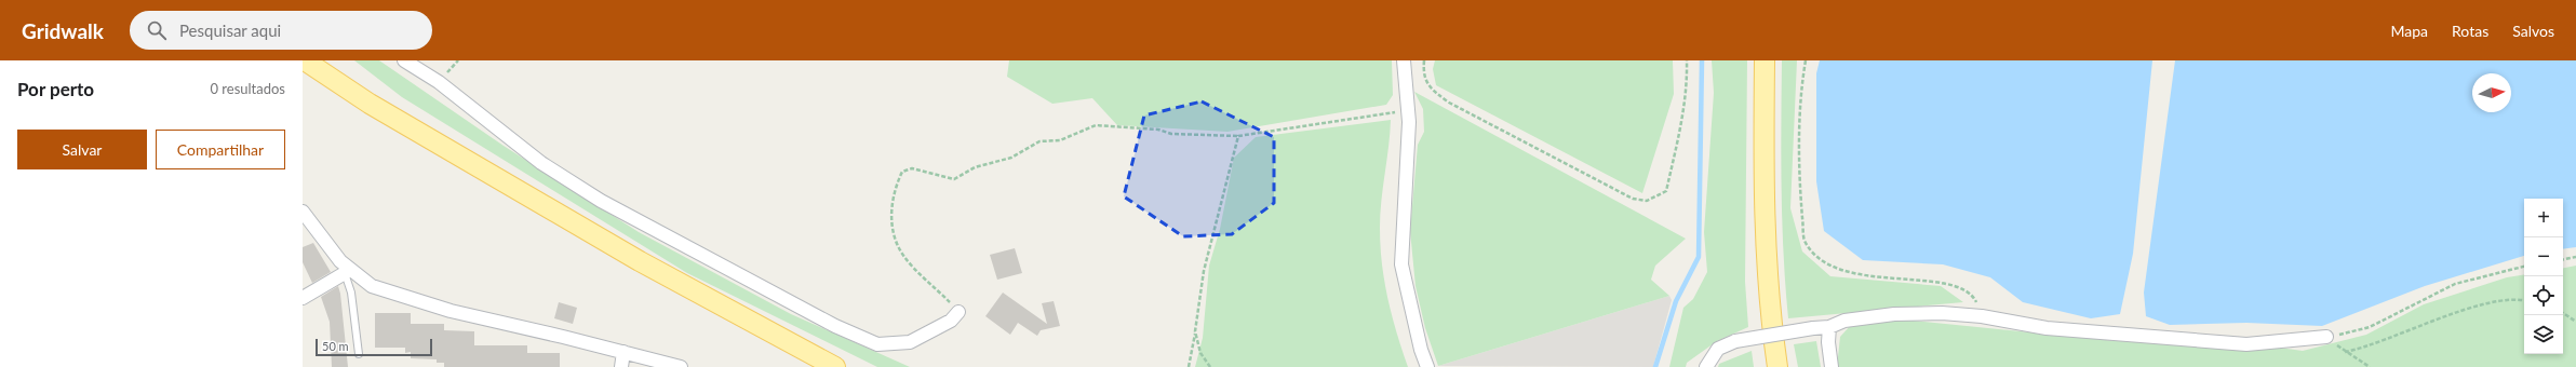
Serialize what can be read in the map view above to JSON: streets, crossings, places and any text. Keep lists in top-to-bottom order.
{
  "scale_bar": "50 m",
  "north": "right",
  "page": {
    "header": "Gridwalk",
    "search": "Pesquisar aqui",
    "nav": ["Mapa", "Rotas", "Salvos"],
    "heading": ["Por perto", "0 resultados"],
    "buttons": ["Salvar", "Compartilhar"],
    "map_buttons": ["+", "−"],
    "scale": "50 m"
  }
}
